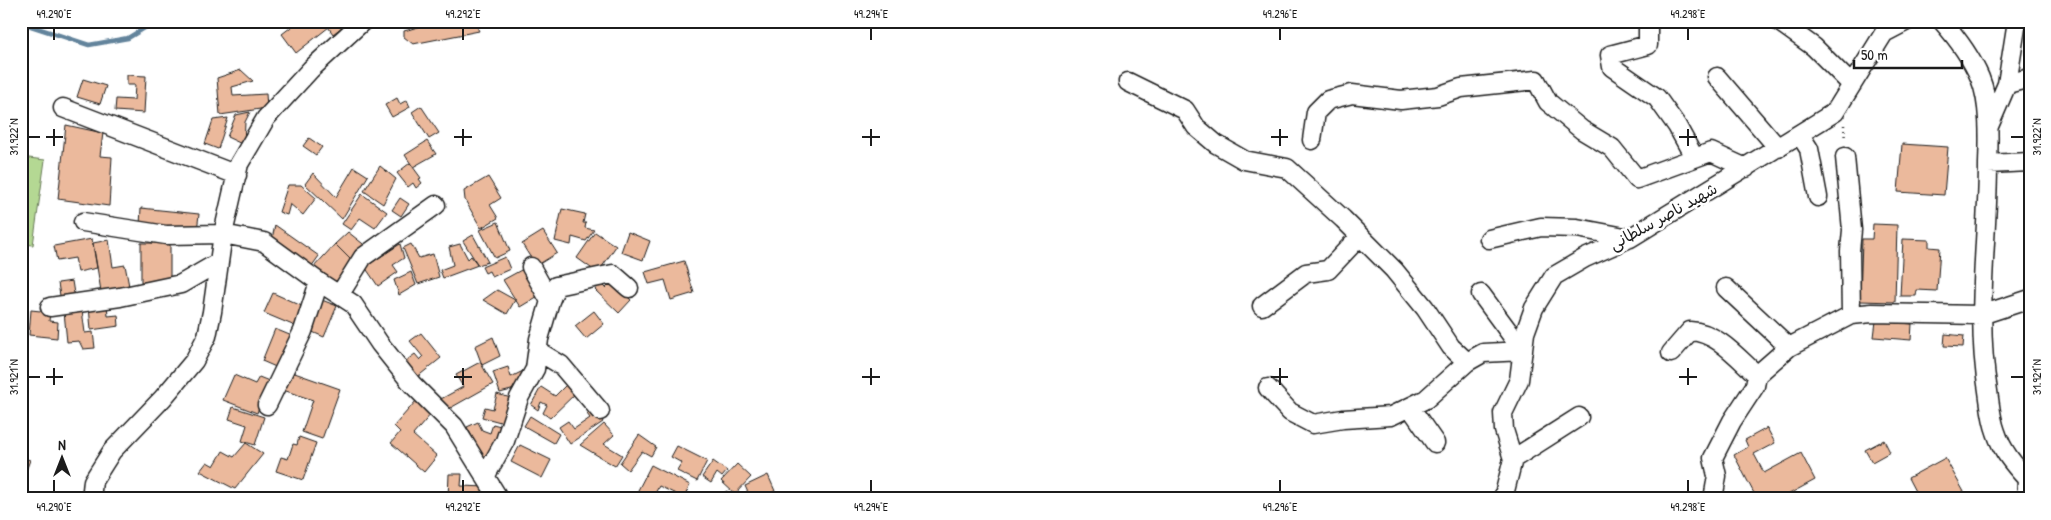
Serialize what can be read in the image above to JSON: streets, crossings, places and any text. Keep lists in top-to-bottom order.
{
  "streets": {
    "street": ["شهید ناصر سلطانی"]
  },
  "scale_bar": "50 m",
  "north": "top",
  "coordinates": [
    "49.290°E",
    "49.292°E",
    "49.294°E",
    "49.296°E",
    "49.298°E",
    "31.922°N",
    "31.921°N"
  ]
}
